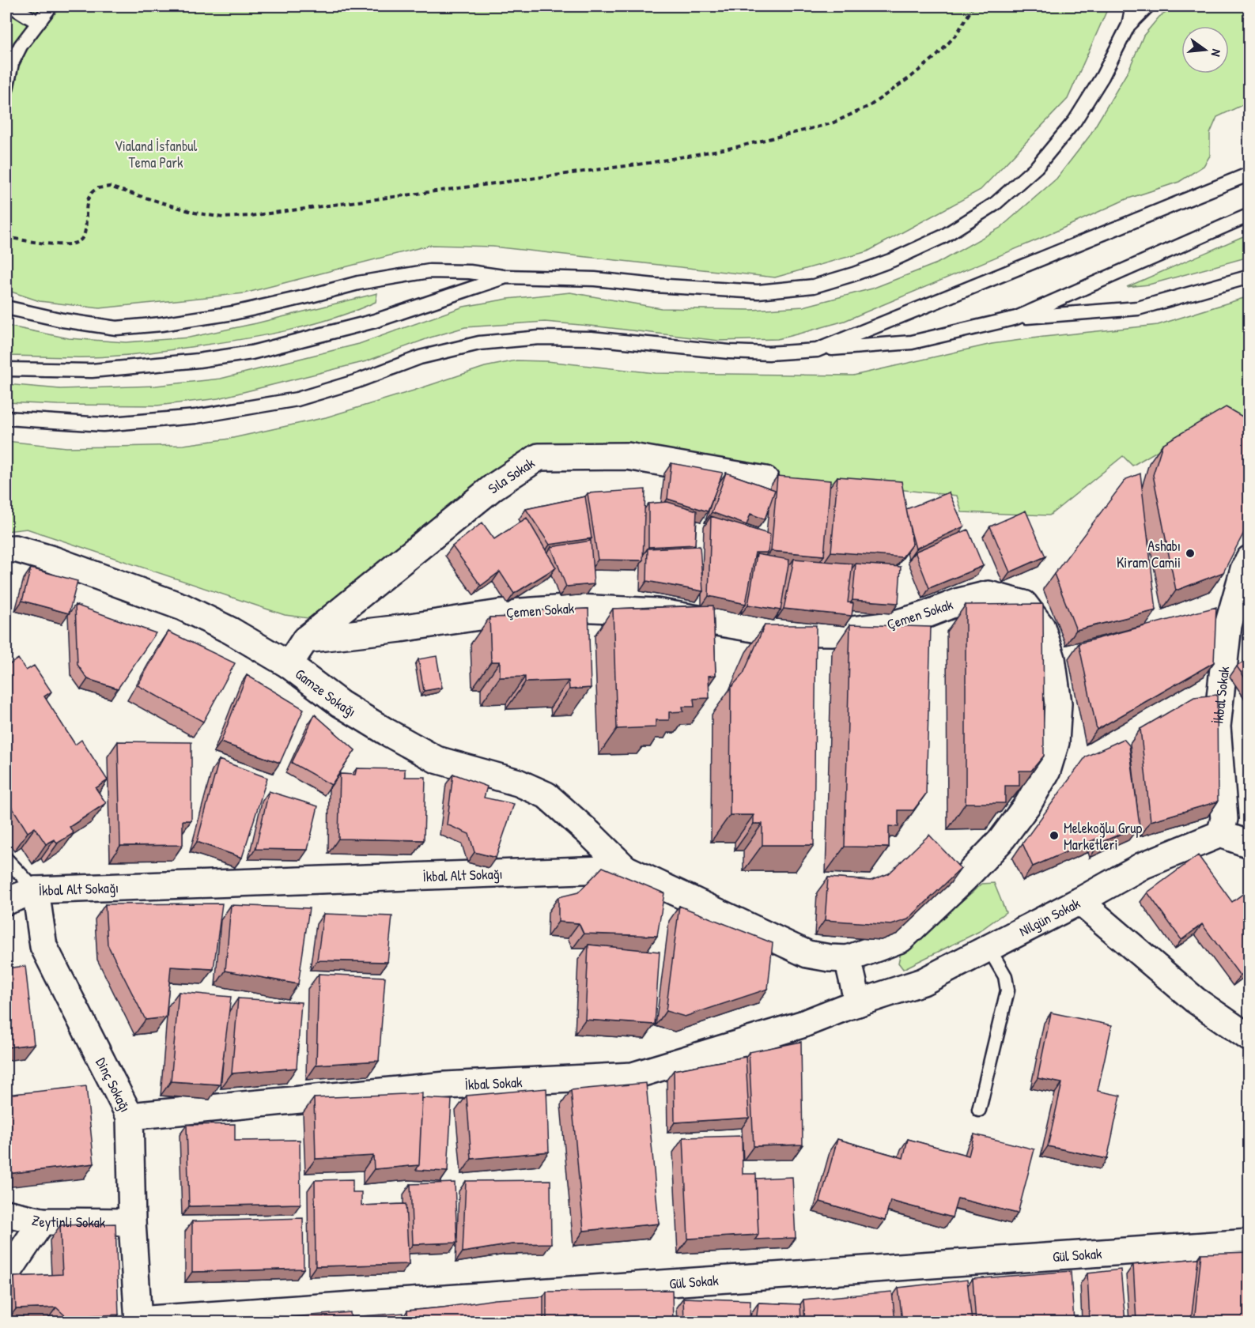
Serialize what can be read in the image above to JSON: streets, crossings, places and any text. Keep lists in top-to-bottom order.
{
  "streets": {
    "street": [
      "Sıla Sokak",
      "Çemen Sokak",
      "Gamze Sokağı",
      "İkbal Sokak",
      "İkbal Alt Sokağı",
      "Nilgün Sokak",
      "Dinç Sokağı",
      "Zeytinli Sokak",
      "Gül Sokak"
    ]
  },
  "crossings": [
    ["Sıla Sokak", "Çemen Sokak"],
    ["Çemen Sokak", "İkbal Alt Sokağı"],
    ["Gamze Sokağı", "İkbal Alt Sokağı"],
    ["İkbal Sokak", "Nilgün Sokak"],
    ["İkbal Sokak", "Dinç Sokağı"],
    ["İkbal Alt Sokağı", "Dinç Sokağı"],
    ["Dinç Sokağı", "Zeytinli Sokak"],
    ["Dinç Sokağı", "Gül Sokak"]
  ],
  "parks": ["Vialand İsfanbul Tema Park"],
  "places": ["Ashabı Kiram Camii", "Melekoğlu Grup Marketleri"],
  "north": "right"
}
